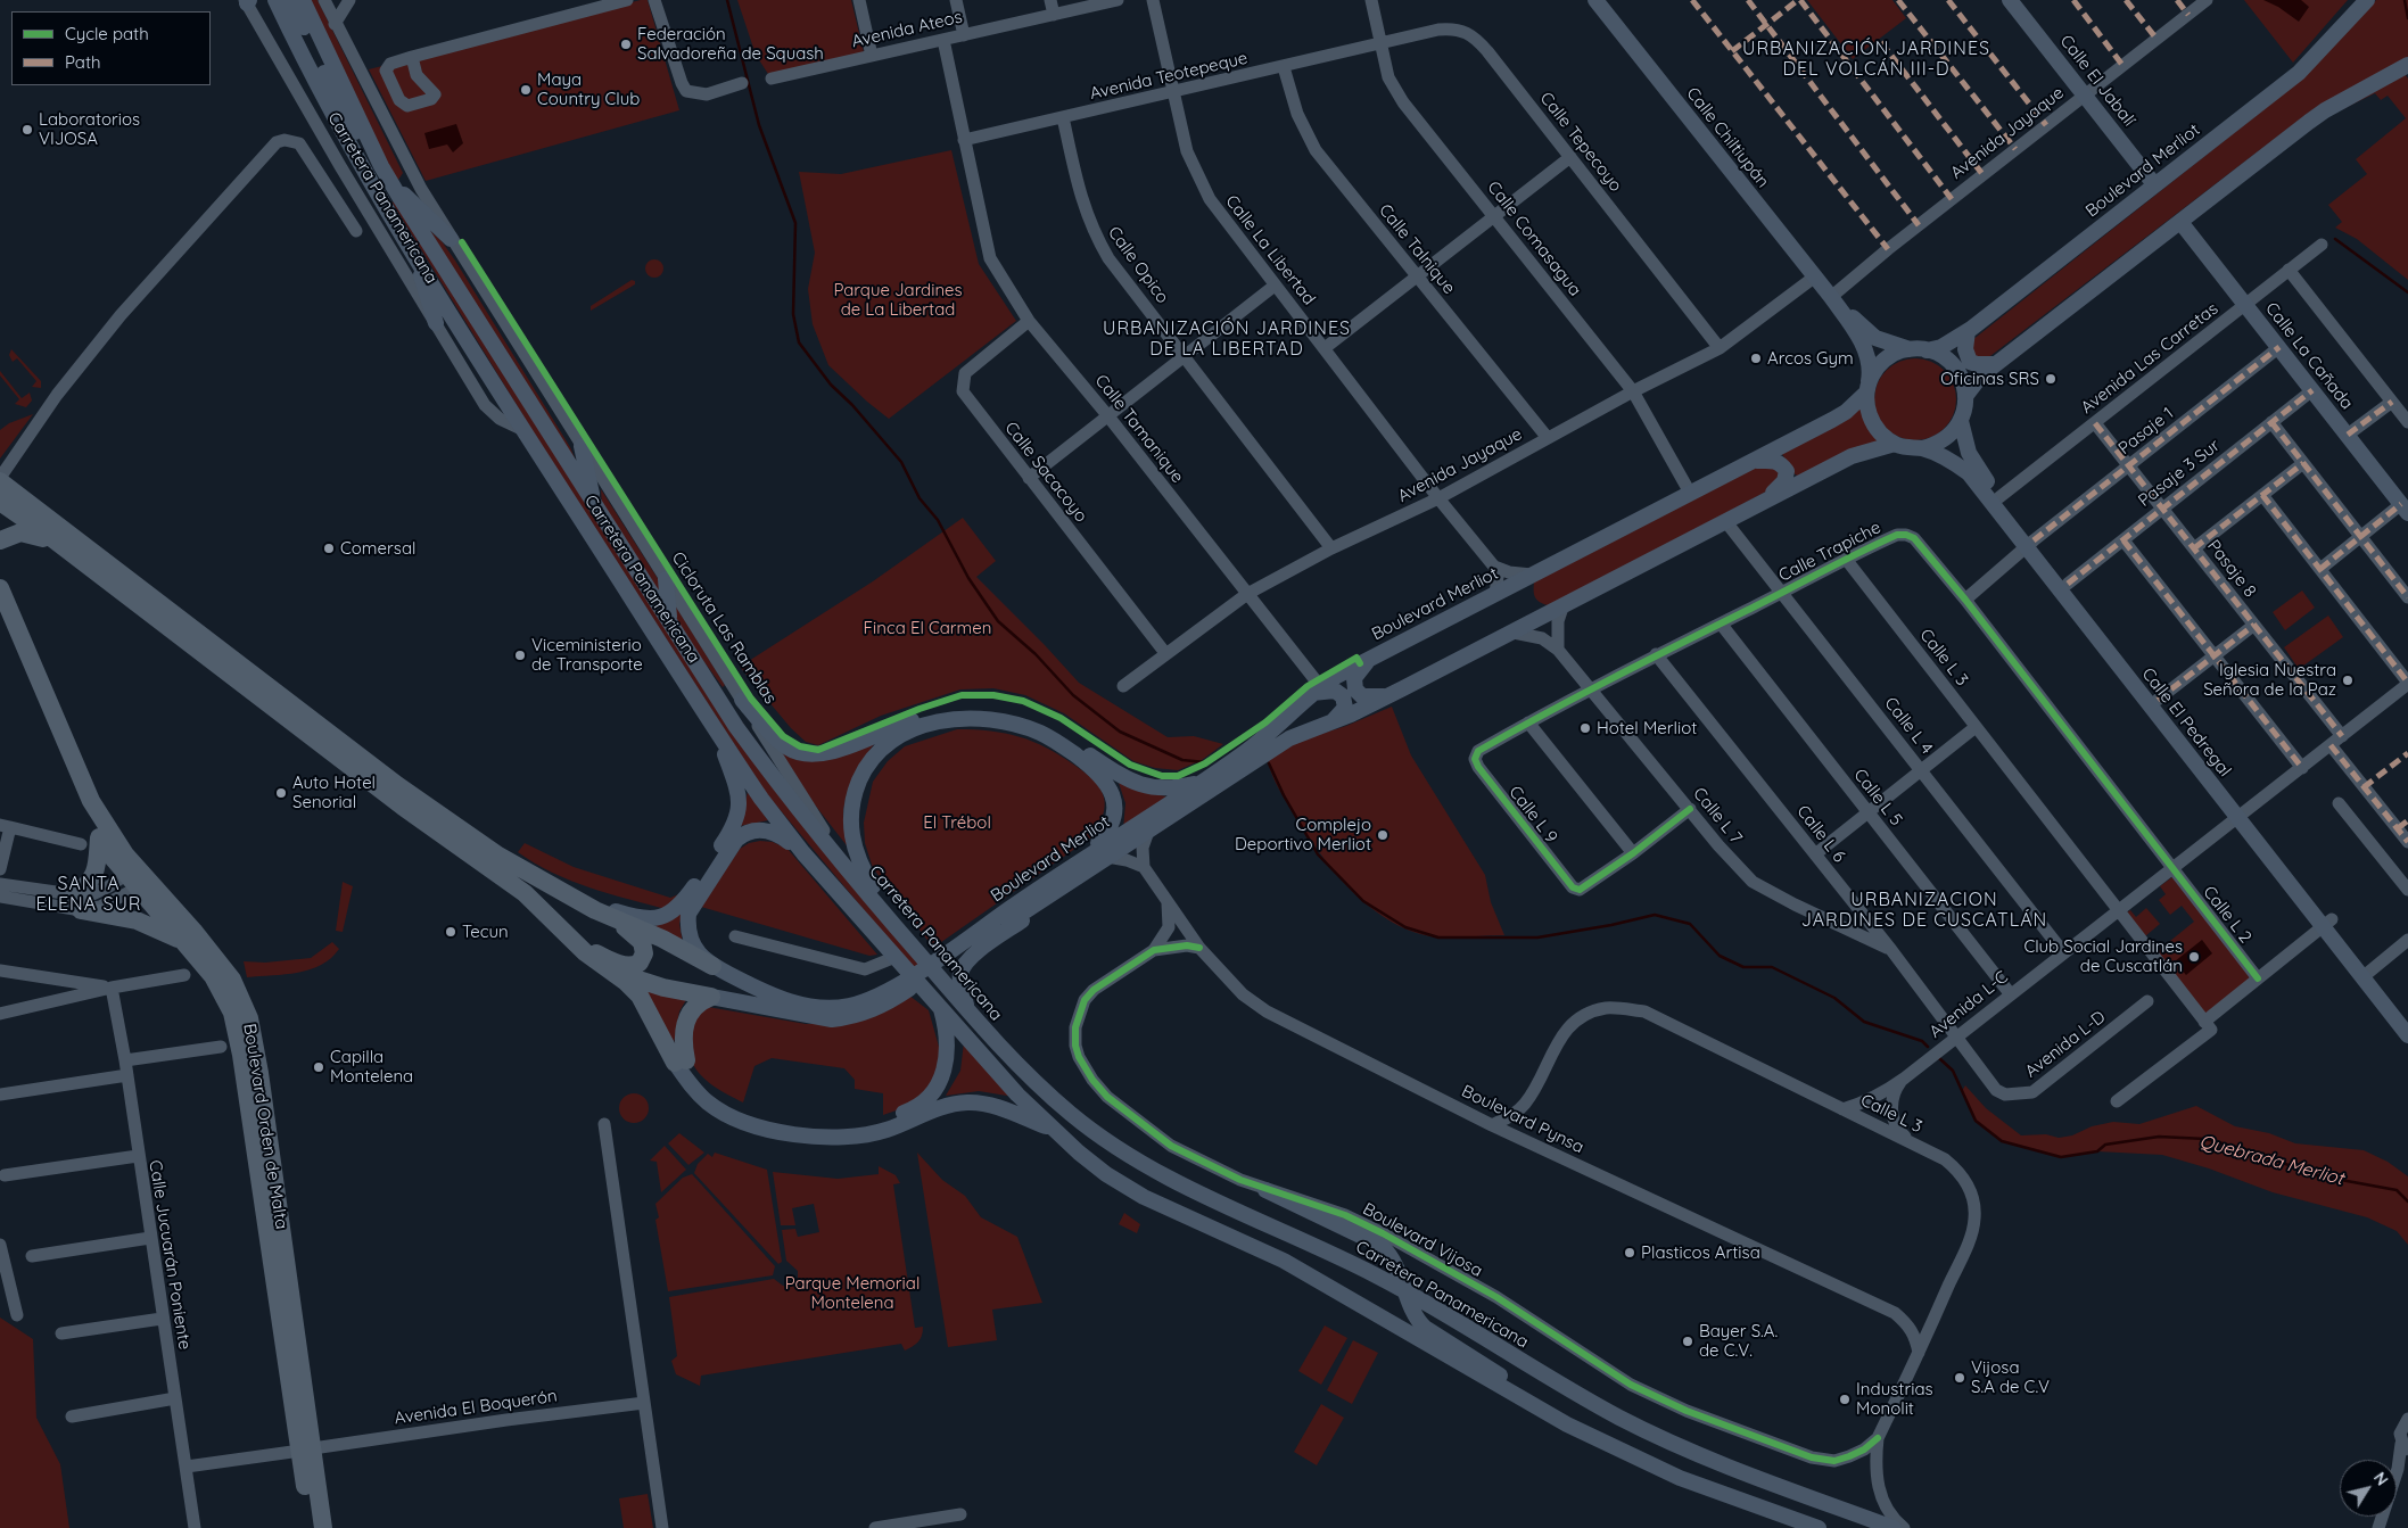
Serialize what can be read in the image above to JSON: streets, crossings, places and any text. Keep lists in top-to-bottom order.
{
  "streets": {
    "highway": ["Boulevard Orden de Malta"],
    "main road": [
      "Calle El Jabalí",
      "Calle Chiltiupán",
      "Boulevard Merliot",
      "Carretera Panamericana",
      "Calle La Cañada",
      "Calle El Pedregal"
    ],
    "street": [
      "Avenida Ateos",
      "Avenida Teotepeque",
      "Avenida Jayaque",
      "Calle Tepecoyo",
      "Calle Comasagua",
      "Calle Talnique",
      "Calle La Libertad",
      "Calle Opico",
      "Avenida Las Carretas",
      "Calle Tamanique",
      "Pasaje 1",
      "Calle Sacacoyo",
      "Pasaje 3 Sur",
      "Calle Trapiche",
      "Pasaje 8",
      "Calle L 3",
      "Calle L 4",
      "Calle L 5",
      "Calle L 9",
      "Calle L 7",
      "Calle L 6",
      "Calle L 2",
      "Avenida L-C",
      "Avenida L-D",
      "Boulevard Pynsa",
      "Boulevard Vijosa",
      "Calle Jucuarán Poniente",
      "Avenida El Boquerón"
    ],
    "cycle path": ["Cicloruta Las Ramblas"]
  },
  "crossings": [
    ["Avenida Ateos", "Calle Tamanique"],
    ["Avenida Teotepeque", "Calle Tepecoyo"],
    ["Avenida Teotepeque", "Calle Comasagua"],
    ["Avenida Teotepeque", "Calle Talnique"],
    ["Avenida Teotepeque", "Calle La Libertad"],
    ["Avenida Teotepeque", "Calle Opico"],
    ["Avenida Teotepeque", "Calle Tamanique"],
    ["Calle El Jabalí", "Avenida Jayaque"],
    ["Calle El Jabalí", "Boulevard Merliot"],
    ["Avenida Jayaque", "Calle Chiltiupán"],
    ["Avenida Jayaque", "Calle Tepecoyo"],
    ["Avenida Jayaque", "Calle Comasagua"],
    ["Avenida Jayaque", "Calle Talnique"],
    ["Avenida Jayaque", "Calle La Libertad"],
    ["Avenida Jayaque", "Calle Opico"],
    ["Avenida Jayaque", "Calle Tamanique"],
    ["Avenida Jayaque", "Calle Sacacoyo"],
    ["Calle Chiltiupán", "Boulevard Merliot"],
    ["Calle Chiltiupán", "Calle El Pedregal"],
    ["Calle Tepecoyo", "Calle Comasagua"],
    ["Boulevard Merliot", "Calle Comasagua"],
    ["Boulevard Merliot", "Calle Tamanique"],
    ["Boulevard Merliot", "Calle El Pedregal"],
    ["Boulevard Merliot", "Calle L 4"],
    ["Boulevard Merliot", "Calle L 7"],
    ["Calle La Cañada", "Avenida Las Carretas"],
    ["Calle La Cañada", "Pasaje 1"],
    ["Calle La Cañada", "Pasaje 3 Sur"],
    ["Avenida Las Carretas", "Pasaje 8"],
    ["Avenida Las Carretas", "Calle El Pedregal"],
    ["Calle Tamanique", "Calle Sacacoyo"],
    ["Pasaje 1", "Calle Trapiche"],
    ["Pasaje 1", "Pasaje 8"],
    ["Pasaje 1", "Calle El Pedregal"],
    ["Pasaje 3 Sur", "Pasaje 8"],
    ["Pasaje 3 Sur", "Calle El Pedregal"],
    ["Calle Trapiche", "Calle L 3"],
    ["Calle Trapiche", "Calle L 4"],
    ["Calle Trapiche", "Calle L 5"],
    ["Calle Trapiche", "Calle L 9"],
    ["Calle Trapiche", "Calle L 7"],
    ["Calle Trapiche", "Calle L 6"],
    ["Calle Trapiche", "Calle L 2"],
    ["Calle Trapiche", "Avenida L-C"],
    ["Pasaje 8", "Avenida L-C"],
    ["Calle L 3", "Avenida L-C"],
    ["Calle L 3", "Boulevard Pynsa"],
    ["Calle L 3", "Boulevard Vijosa"],
    ["Calle El Pedregal", "Avenida L-C"],
    ["Calle L 4", "Avenida L-C"],
    ["Calle L 5", "Avenida L-C"],
    ["Calle L 7", "Calle L 6"],
    ["Calle L 6", "Avenida L-C"],
    ["Calle L 6", "Avenida L-D"],
    ["Calle L 2", "Avenida L-C"],
    ["Avenida L-C", "Avenida L-D"],
    ["Boulevard Pynsa", "Boulevard Vijosa"],
    ["Boulevard Orden de Malta", "Avenida El Boquerón"],
    ["Calle Jucuarán Poniente", "Avenida El Boquerón"]
  ],
  "districts": [
    "URBANIZACIÓN JARDINES DEL VOLCÁN III-D",
    "URBANIZACIÓN JARDINES DE LA LIBERTAD",
    "SANTA ELENA SUR",
    "URBANIZACION JARDINES DE CUSCATLÁN"
  ],
  "water": ["Quebrada Merliot"],
  "parks": [
    "Parque Jardines de La Libertad",
    "Finca El Carmen",
    "El Trébol",
    "Parque Memorial Montelena"
  ],
  "places": [
    "Federación Salvadoreña de Squash",
    "Maya Country Club",
    "Laboratorios VIJOSA",
    "Arcos Gym",
    "Oficinas SRS",
    "Comersal",
    "Viceministerio de Transporte",
    "Iglesia Nuestra Señora de la Paz",
    "Hotel Merliot",
    "Auto Hotel Senorial",
    "Complejo Deportivo Merliot",
    "Tecun",
    "Club Social Jardines de Cuscatlán",
    "Capilla Montelena",
    "Plasticos Artisa",
    "Bayer S.A. de C.V.",
    "Vijosa S.A de C.V",
    "Industrias Monolit"
  ],
  "legend": ["Cycle path", "Path"],
  "north": "top right"
}
